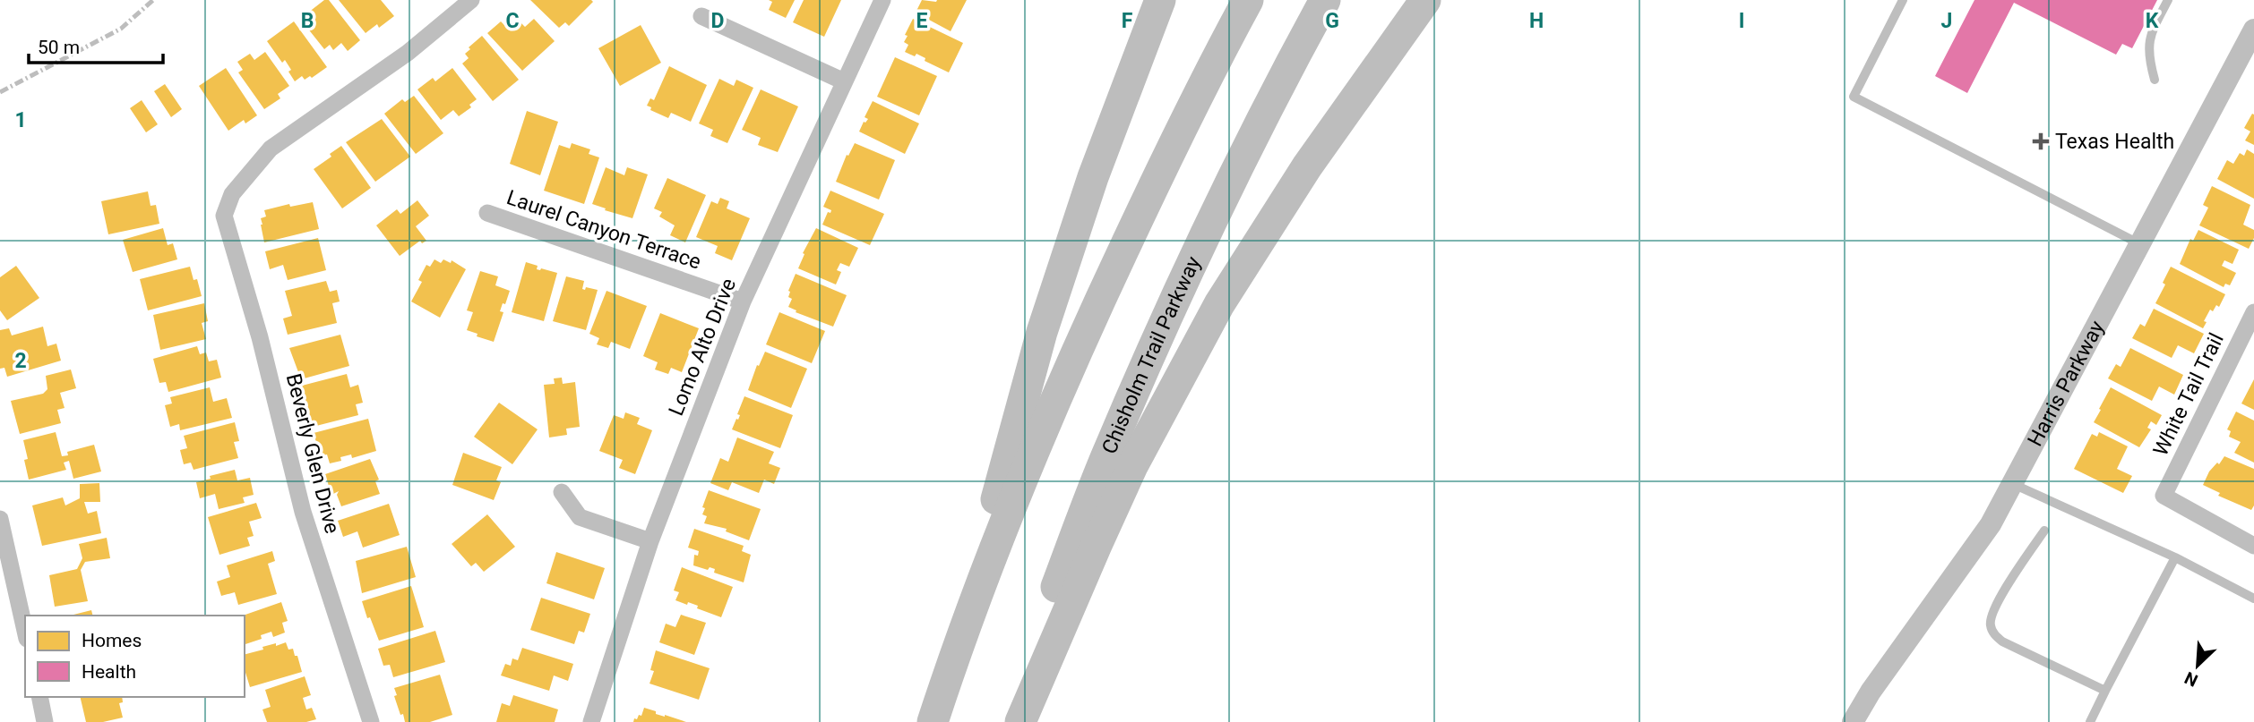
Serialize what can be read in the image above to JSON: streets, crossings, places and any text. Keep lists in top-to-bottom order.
{
  "streets": {
    "highway": ["Chisholm Trail Parkway"],
    "street": [
      "Laurel Canyon Terrace",
      "Lomo Alto Drive",
      "Harris Parkway",
      "White Tail Trail",
      "Beverly Glen Drive"
    ]
  },
  "crossings": [
    ["Laurel Canyon Terrace", "Lomo Alto Drive"]
  ],
  "places": {
    "health": ["Texas Health"]
  },
  "legend": ["Homes", "Health"],
  "scale_bar": "50 m",
  "north": "bottom left",
  "grid": {
    "columns": [
      "B",
      "C",
      "D",
      "E",
      "F",
      "G",
      "H",
      "I",
      "J",
      "K"
    ],
    "rows": ["1", "2"]
  }
}
